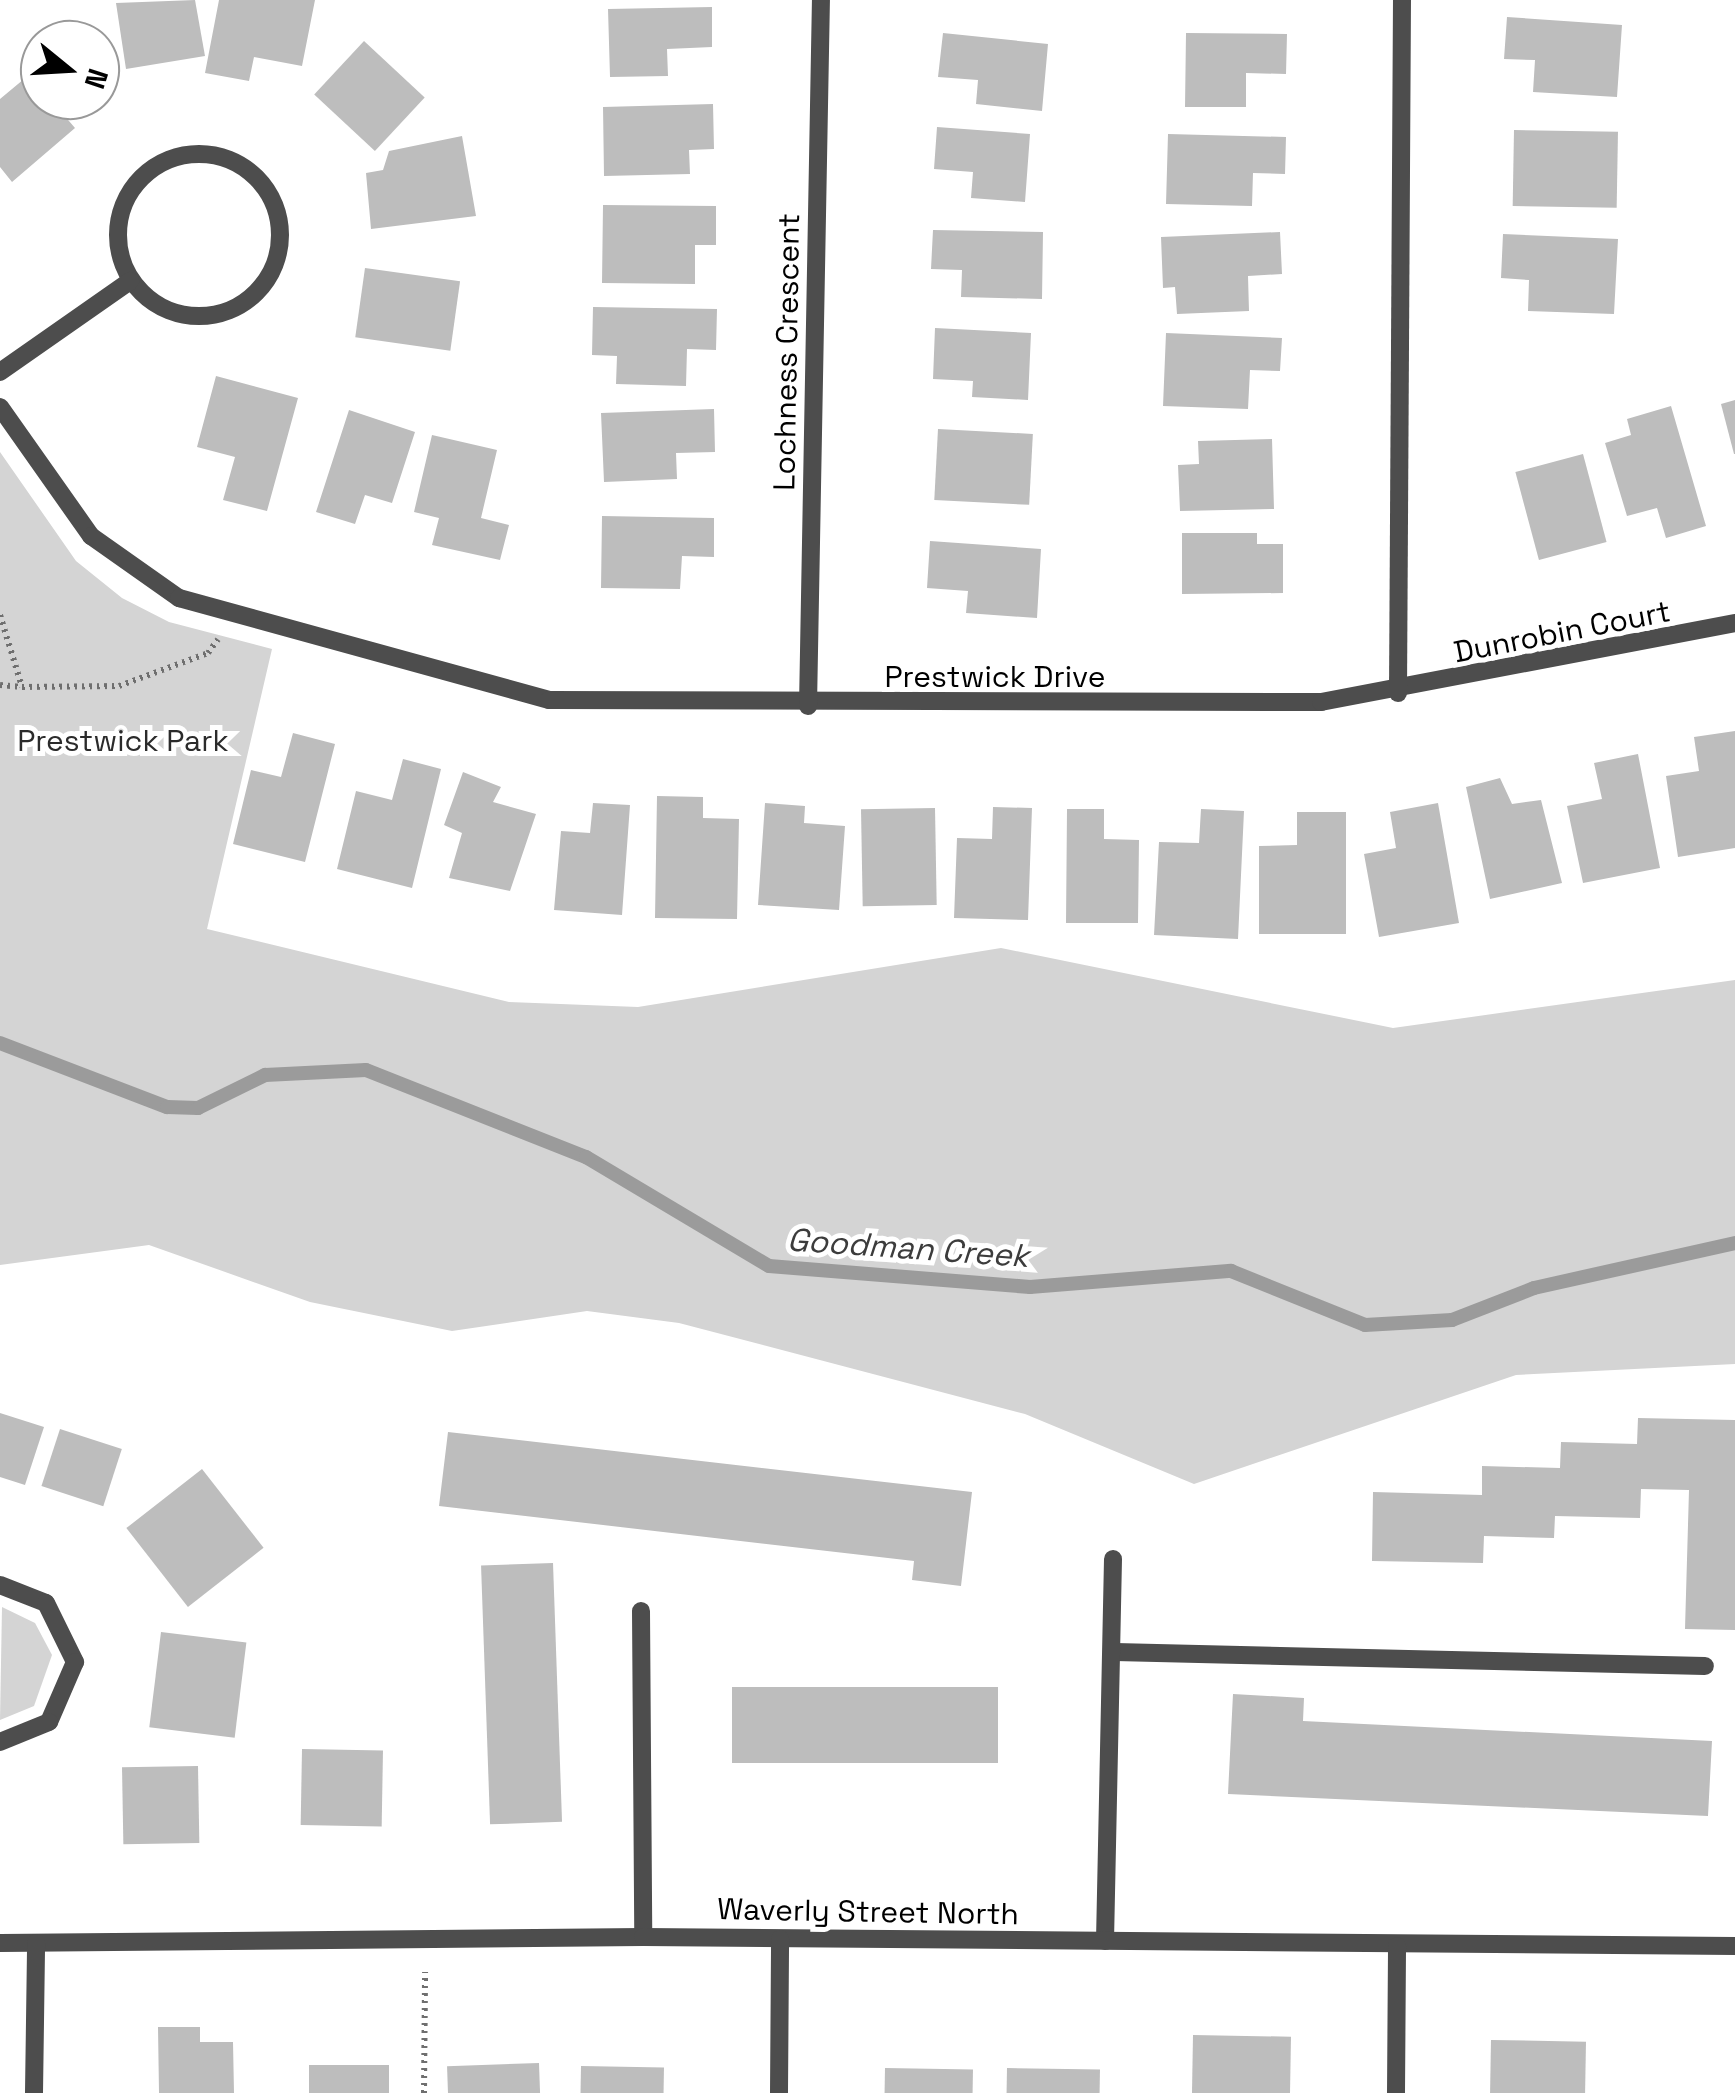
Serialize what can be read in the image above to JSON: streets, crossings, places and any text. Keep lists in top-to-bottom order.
{
  "streets": {
    "street": [
      "Lochness Crescent",
      "Dunrobin Court",
      "Prestwick Drive",
      "Waverly Street North"
    ]
  },
  "crossings": [
    ["Lochness Crescent", "Prestwick Drive"],
    ["Dunrobin Court", "Prestwick Drive"]
  ],
  "water": ["Goodman Creek"],
  "parks": ["Prestwick Park"],
  "north": "right"
}
